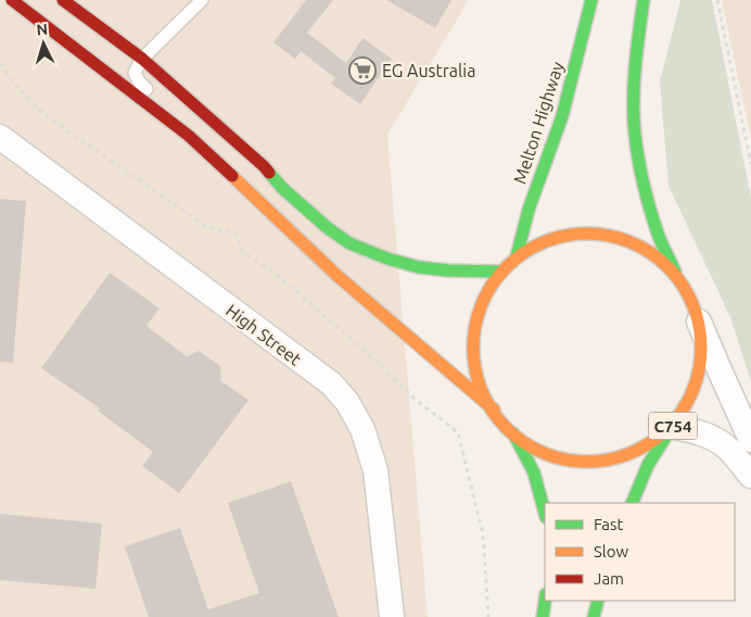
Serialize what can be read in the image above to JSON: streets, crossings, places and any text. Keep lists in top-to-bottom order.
{
  "streets": {
    "main road": ["Melton Highway", "C754"],
    "street": ["High Street"]
  },
  "crossings": [
    ["Melton Highway", "C754"]
  ],
  "places": {
    "supermarket": ["EG Australia"]
  },
  "legend": ["Fast", "Slow", "Jam"],
  "north": "top"
}
